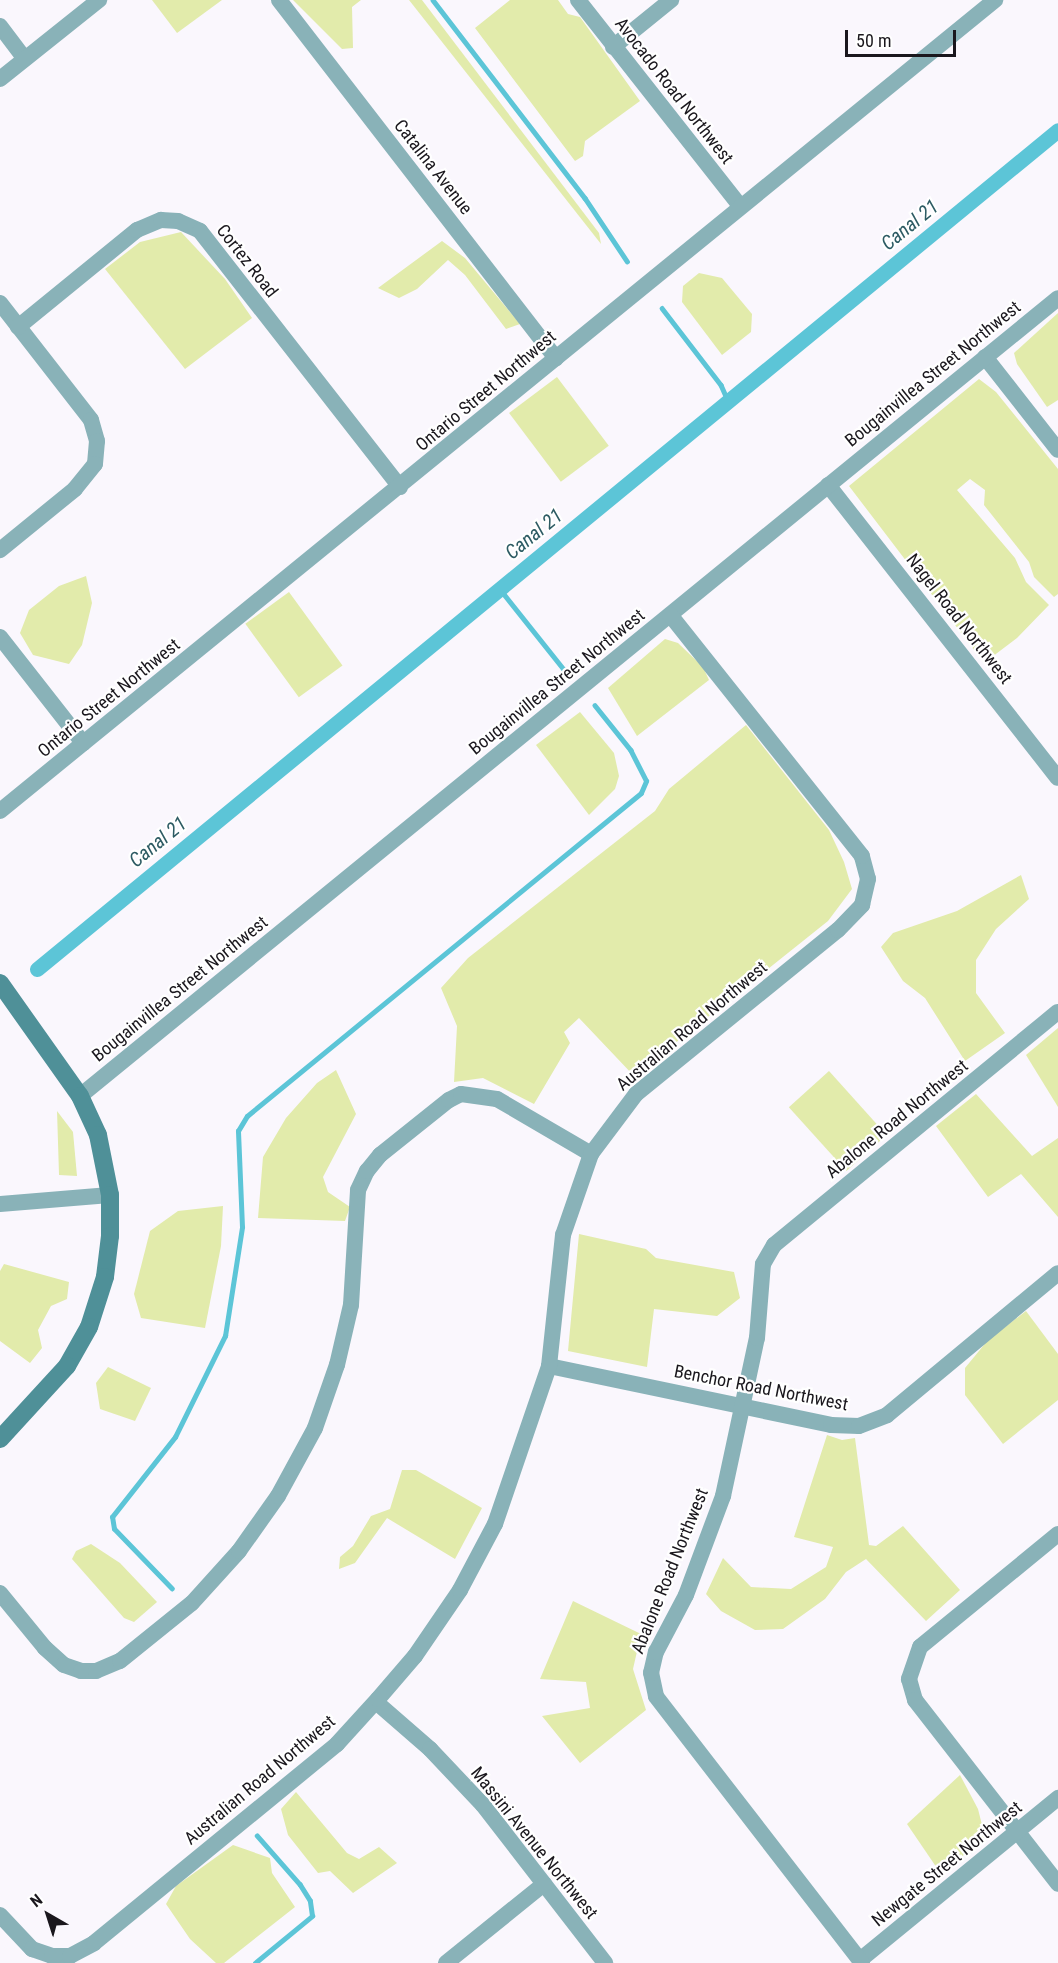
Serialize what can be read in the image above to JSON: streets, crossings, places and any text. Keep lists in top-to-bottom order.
{
  "streets": {
    "street": [
      "Avocado Road Northwest",
      "Catalina Avenue",
      "Cortez Road",
      "Bougainvillea Street Northwest",
      "Ontario Street Northwest",
      "Nagel Road Northwest",
      "Australian Road Northwest",
      "Abalone Road Northwest",
      "Benchor Road Northwest",
      "Massini Avenue Northwest",
      "Newgate Street Northwest"
    ]
  },
  "crossings": [
    ["Avocado Road Northwest", "Ontario Street Northwest"],
    ["Catalina Avenue", "Ontario Street Northwest"],
    ["Cortez Road", "Ontario Street Northwest"],
    ["Bougainvillea Street Northwest", "Nagel Road Northwest"],
    ["Bougainvillea Street Northwest", "Australian Road Northwest"],
    ["Australian Road Northwest", "Benchor Road Northwest"],
    ["Australian Road Northwest", "Massini Avenue Northwest"],
    ["Abalone Road Northwest", "Benchor Road Northwest"],
    ["Abalone Road Northwest", "Newgate Street Northwest"]
  ],
  "water": ["Canal 21"],
  "scale_bar": "50 m",
  "north": "top left"
}
